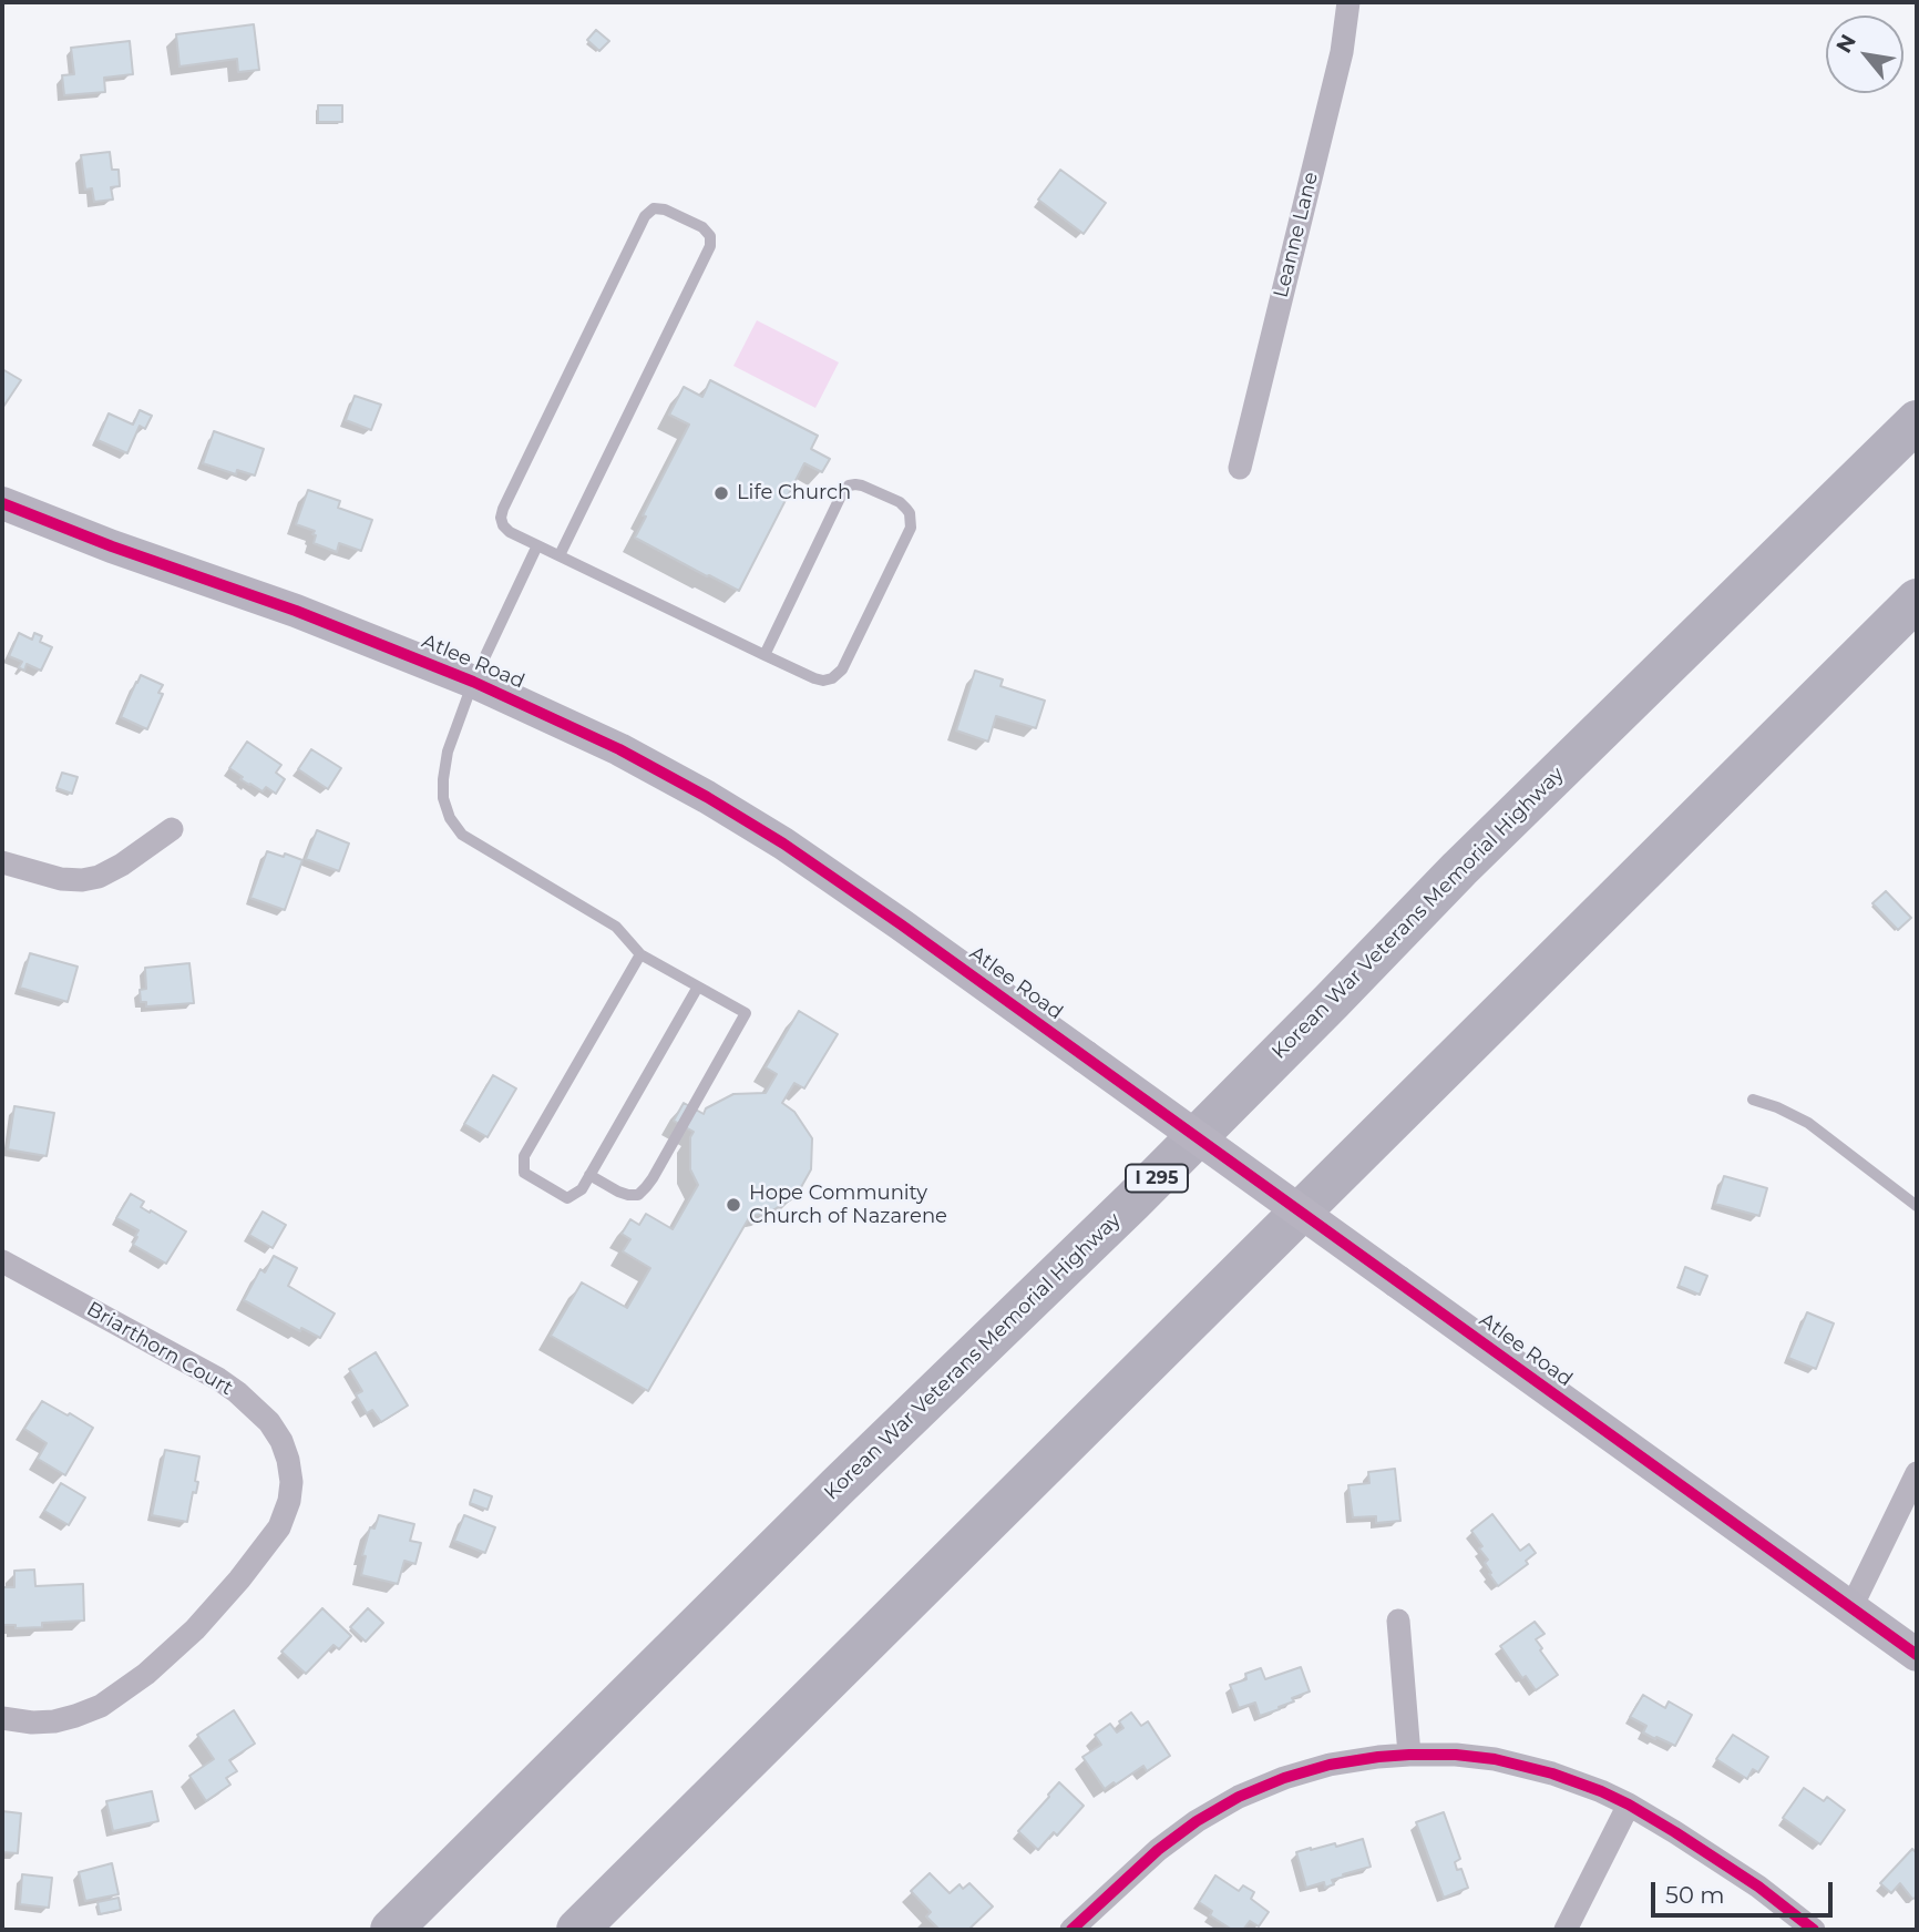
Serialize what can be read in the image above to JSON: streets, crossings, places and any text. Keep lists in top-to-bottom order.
{
  "streets": {
    "highway": ["Korean War Veterans Memorial Highway", "I 295"],
    "main road": ["Atlee Road"],
    "street": ["Leanne Lane", "Briarthorn Court"]
  },
  "places": ["Life Church", "Hope Community Church of Nazarene"],
  "scale_bar": "50 m",
  "north": "top left"
}
